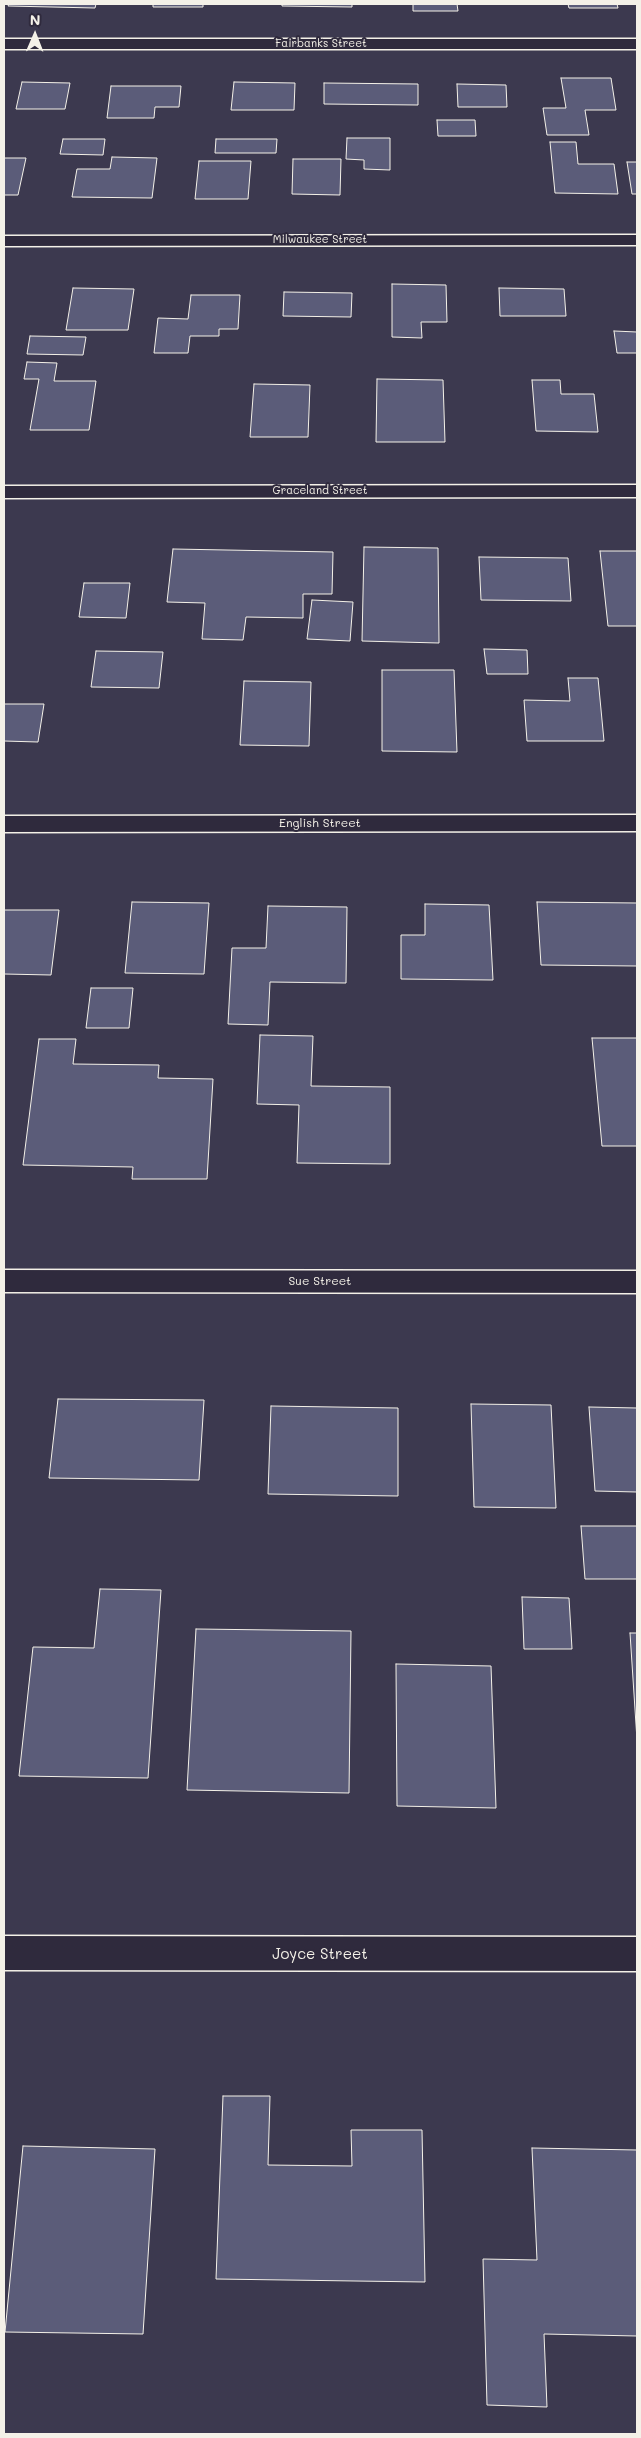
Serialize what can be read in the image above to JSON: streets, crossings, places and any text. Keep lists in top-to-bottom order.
{
  "streets": {
    "street": [
      "Fairbanks Street",
      "Milwaukee Street",
      "Graceland Street",
      "English Street",
      "Sue Street",
      "Joyce Street"
    ]
  },
  "north": "top"
}
